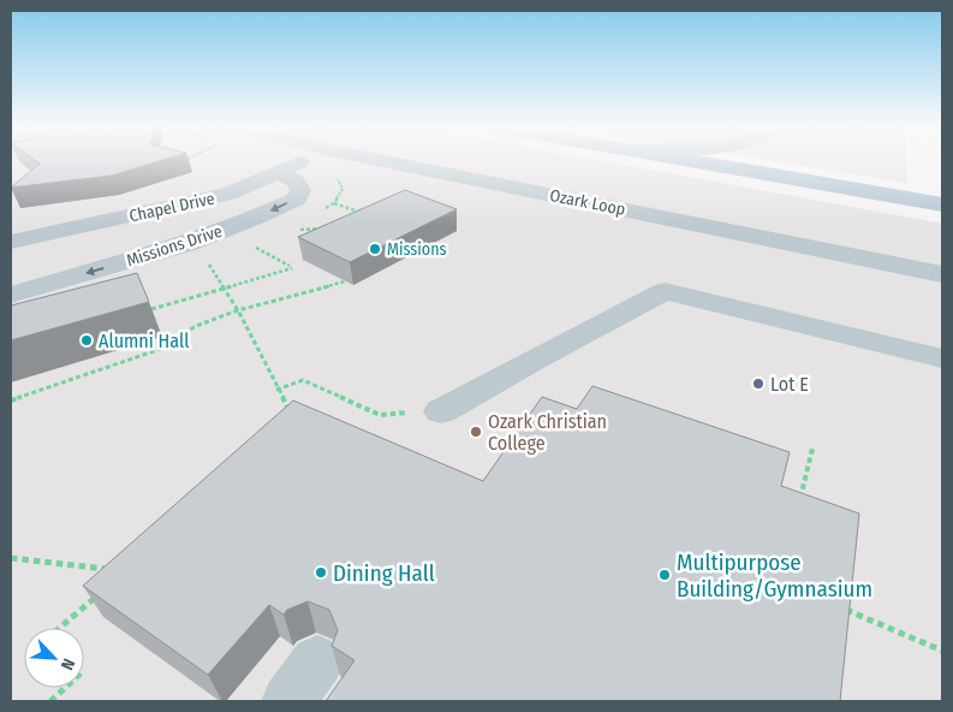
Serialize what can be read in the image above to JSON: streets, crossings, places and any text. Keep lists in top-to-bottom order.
{
  "streets": {
    "lane": ["Ozark Loop", "Chapel Drive", "Missions Drive"]
  },
  "crossings": [
    ["Chapel Drive", "Missions Drive"]
  ],
  "one_way": ["Missions Drive"],
  "places": [
    "Missions",
    "Alumni Hall",
    "Lot E",
    "Ozark Christian College",
    "Dining Hall",
    "Multipurpose Building/Gymnasium"
  ],
  "north": "bottom right"
}
